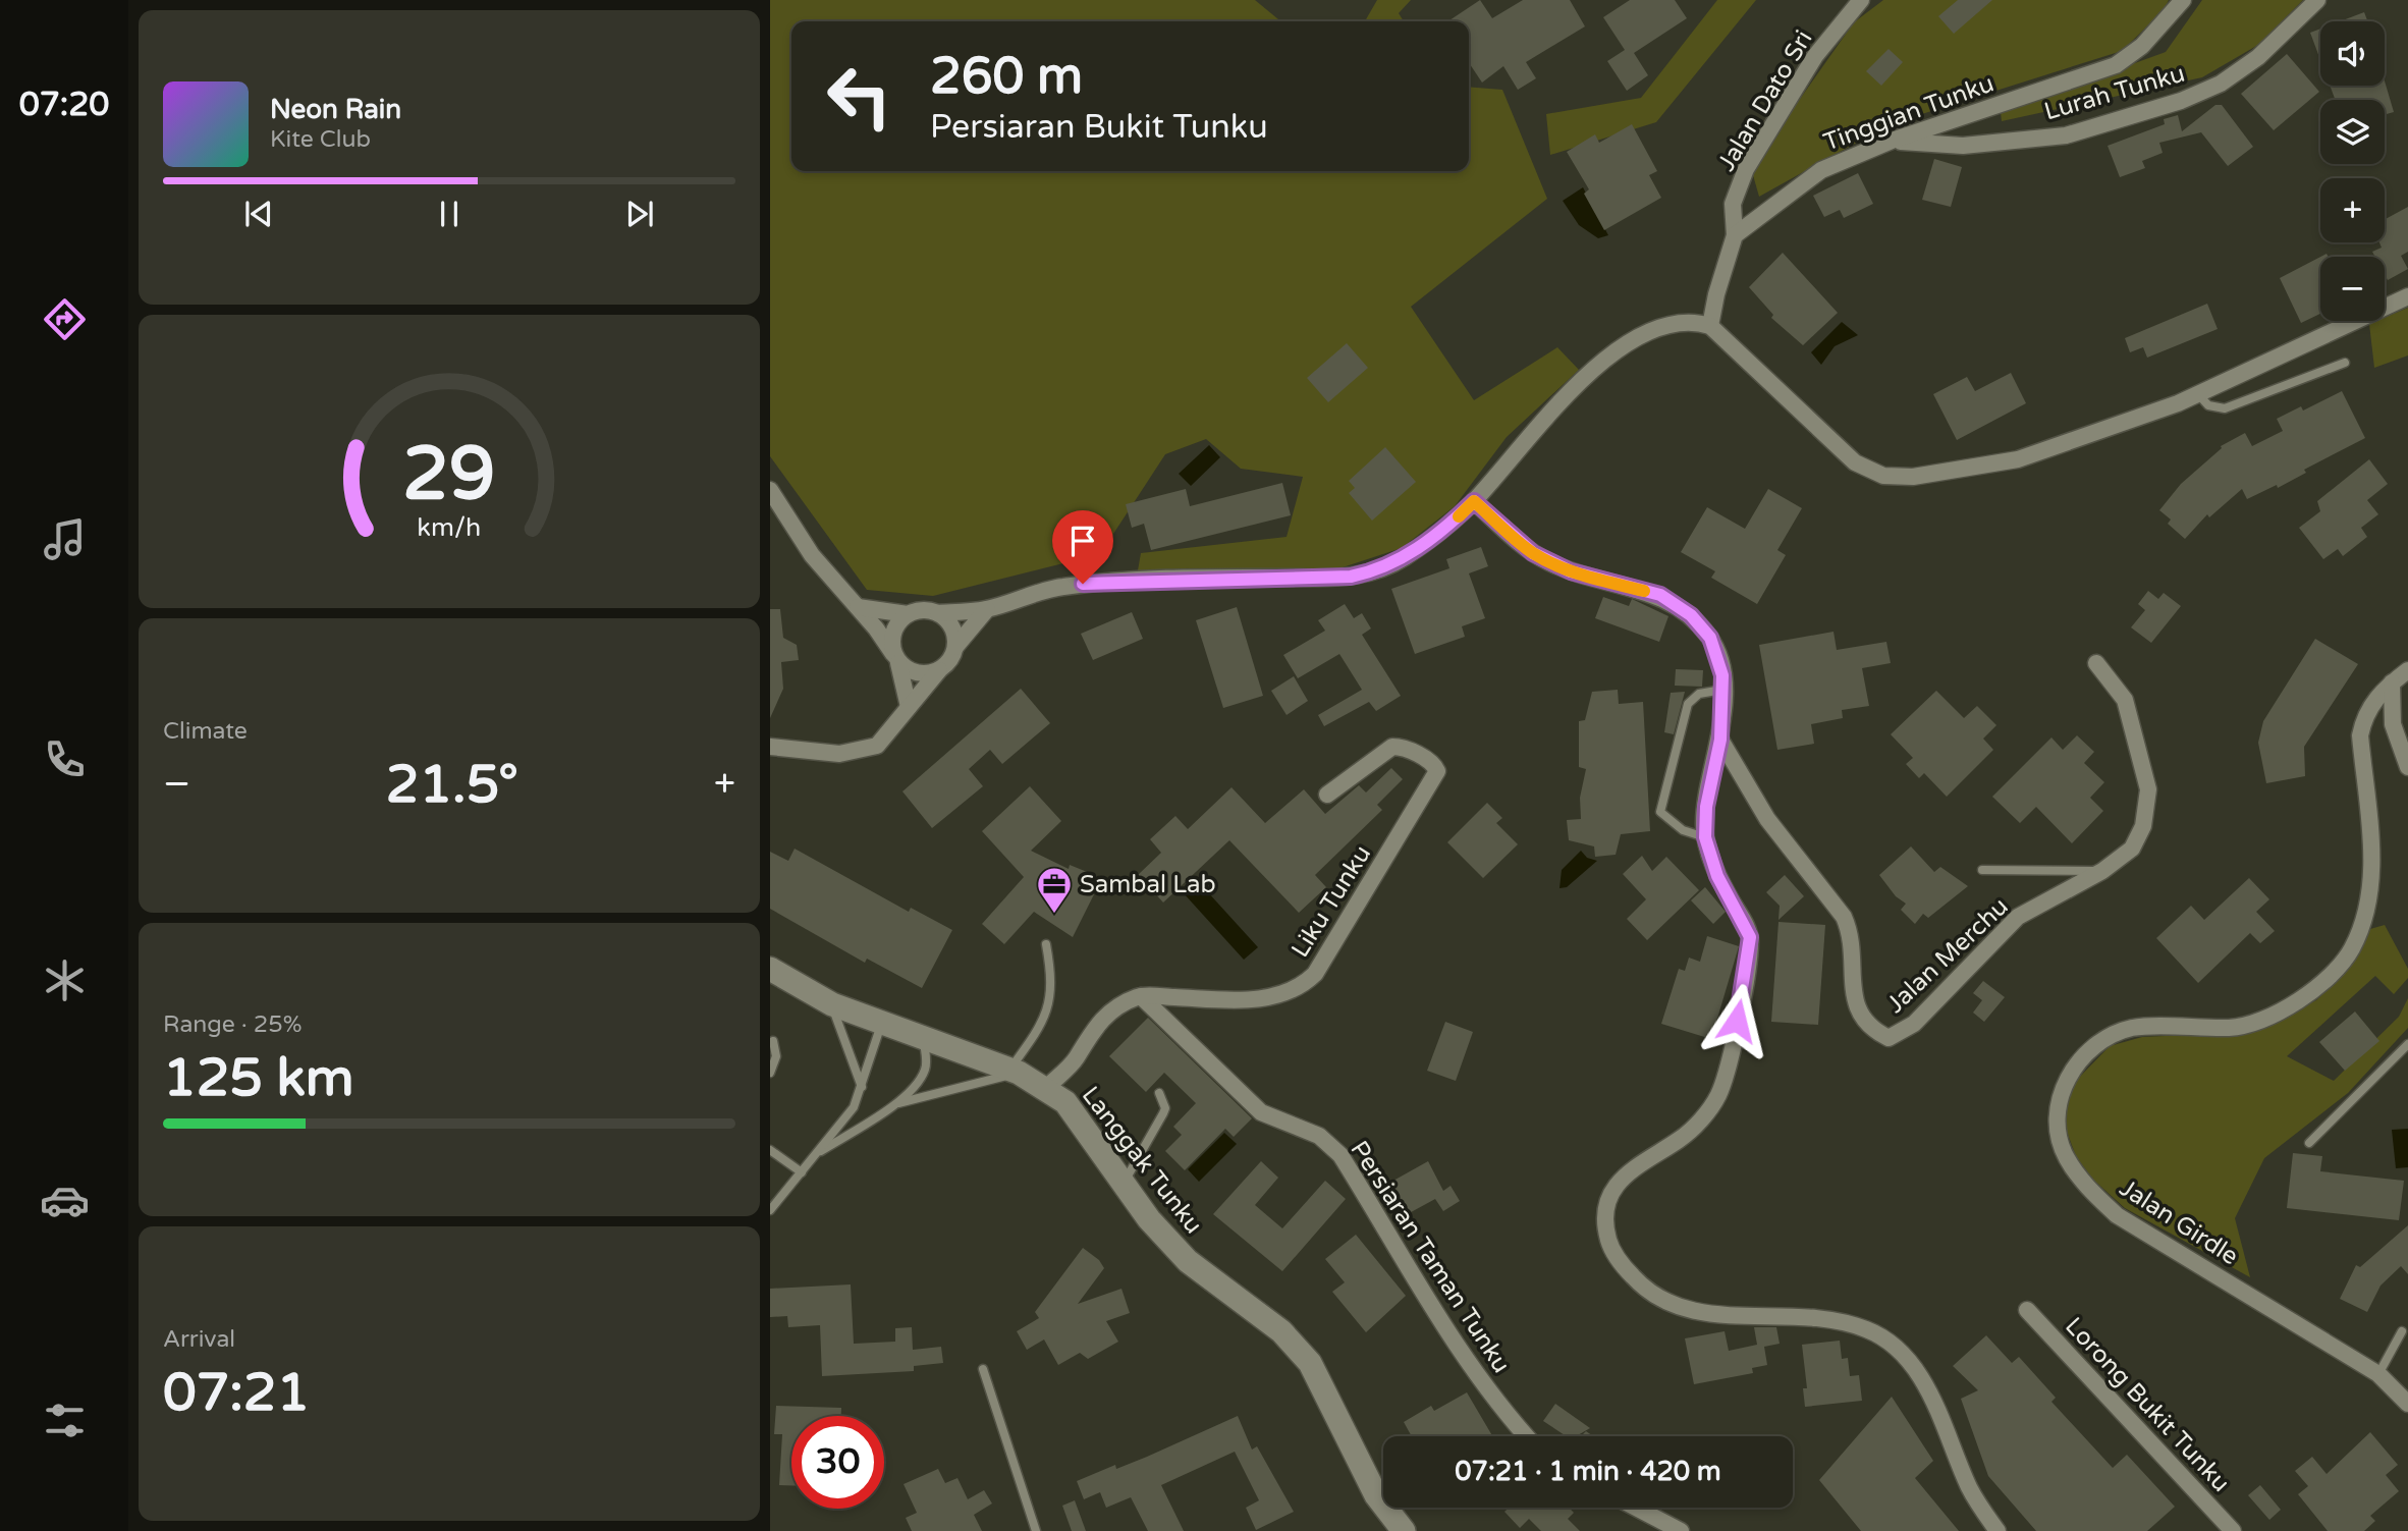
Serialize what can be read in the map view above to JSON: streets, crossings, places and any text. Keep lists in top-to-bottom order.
{
  "streets": {
    "street": [
      "Lurah Tunku",
      "Jalan Dato Sri",
      "Tinggian Tunku",
      "Liku Tunku",
      "Jalan Merchu",
      "Langgak Tunku",
      "Jalan Girdle",
      "Persiaran Taman Tunku",
      "Lorong Bukit Tunku"
    ]
  },
  "crossings": [
    ["Lurah Tunku", "Tinggian Tunku"],
    ["Jalan Dato Sri", "Tinggian Tunku"],
    ["Liku Tunku", "Langgak Tunku"],
    ["Liku Tunku", "Persiaran Taman Tunku"]
  ],
  "places": {
    "office": ["Sambal Lab"]
  },
  "page": {
    "tabs": "07:20",
    "map_buttons": ["+", "−"],
    "turn": ["260 m", "Persiaran Bukit Tunku"],
    "song": ["Neon Rain", "Kite Club"],
    "tile": [
      "Climate",
      ["Range · 25%", "125 km"],
      ["Arrival", "07:21"]
    ],
    "heat": ["−", "21.5°", "+"],
    "limit": "30",
    "trip": "07:21 · 1 min · 420 m",
    "gauge": ["29", "km/h"]
  }
}
